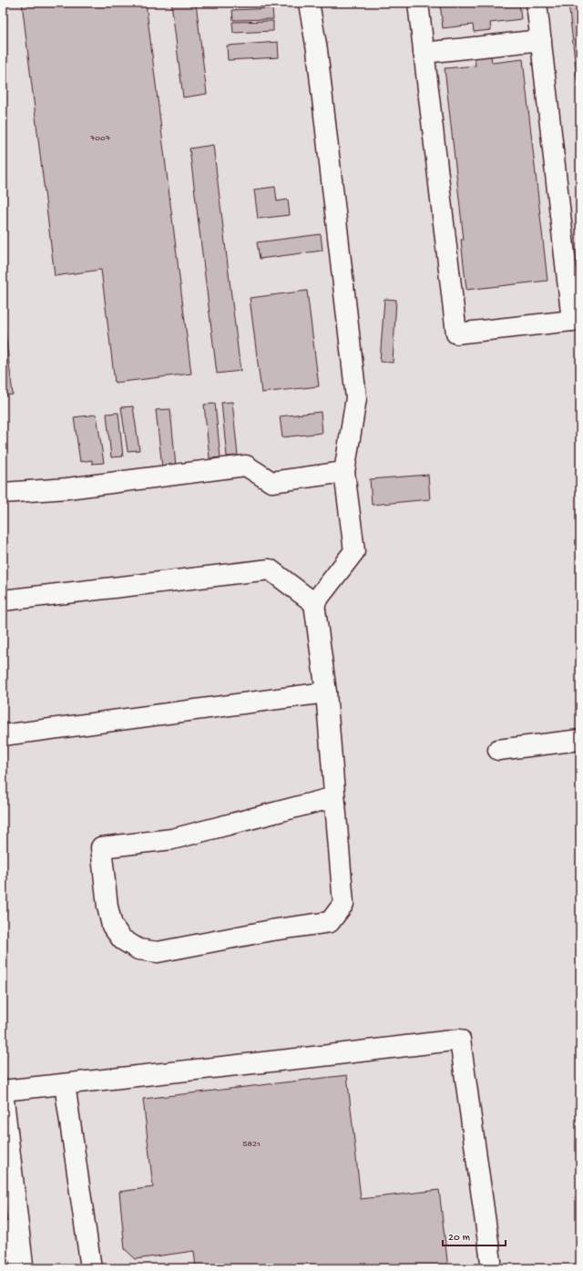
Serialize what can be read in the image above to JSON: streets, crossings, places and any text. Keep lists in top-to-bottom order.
{
  "house_numbers": ["7007", "5821"],
  "scale_bar": "20 m"
}
